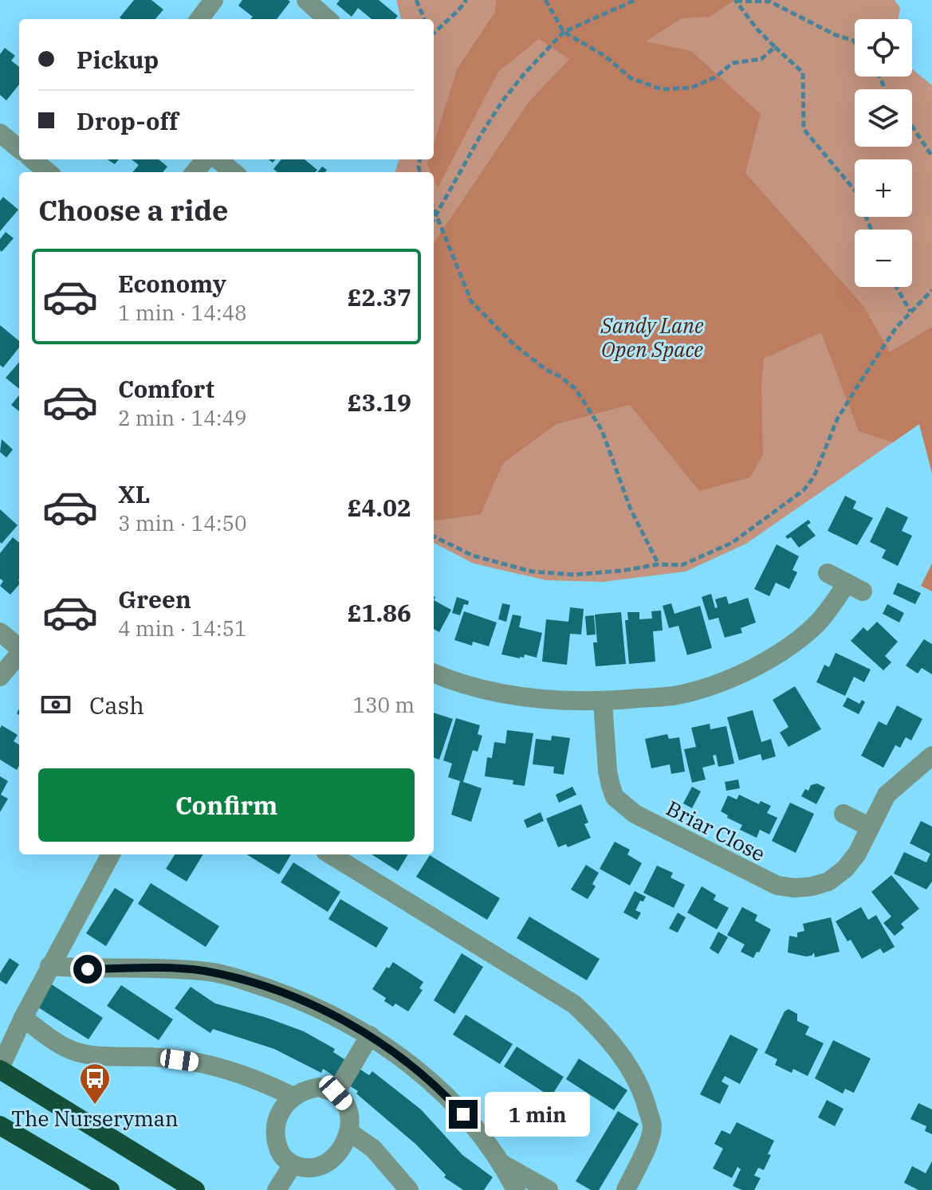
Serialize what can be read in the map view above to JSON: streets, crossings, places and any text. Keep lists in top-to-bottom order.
{
  "streets": {
    "street": ["Briar Close"]
  },
  "parks": ["Sandy Lane Open Space"],
  "places": {
    "bus stop": ["The Nurseryman"]
  },
  "page": {
    "map_buttons": ["+", "−"],
    "banner": ["Pickup", "Drop-off"],
    "heading": "Choose a ride",
    "list": [
      {
        "name": "Economy",
        "note": "1 min · 14:48",
        "value": "£2.37"
      },
      {
        "name": "Comfort",
        "note": "2 min · 14:49",
        "value": "£3.19"
      },
      {
        "name": "XL",
        "note": "3 min · 14:50",
        "value": "£4.02"
      },
      {
        "name": "Green",
        "note": "4 min · 14:51",
        "value": "£1.86"
      }
    ],
    "pay": ["Cash", "130 m"],
    "buttons": "Confirm",
    "bubble": "1 min"
  }
}
